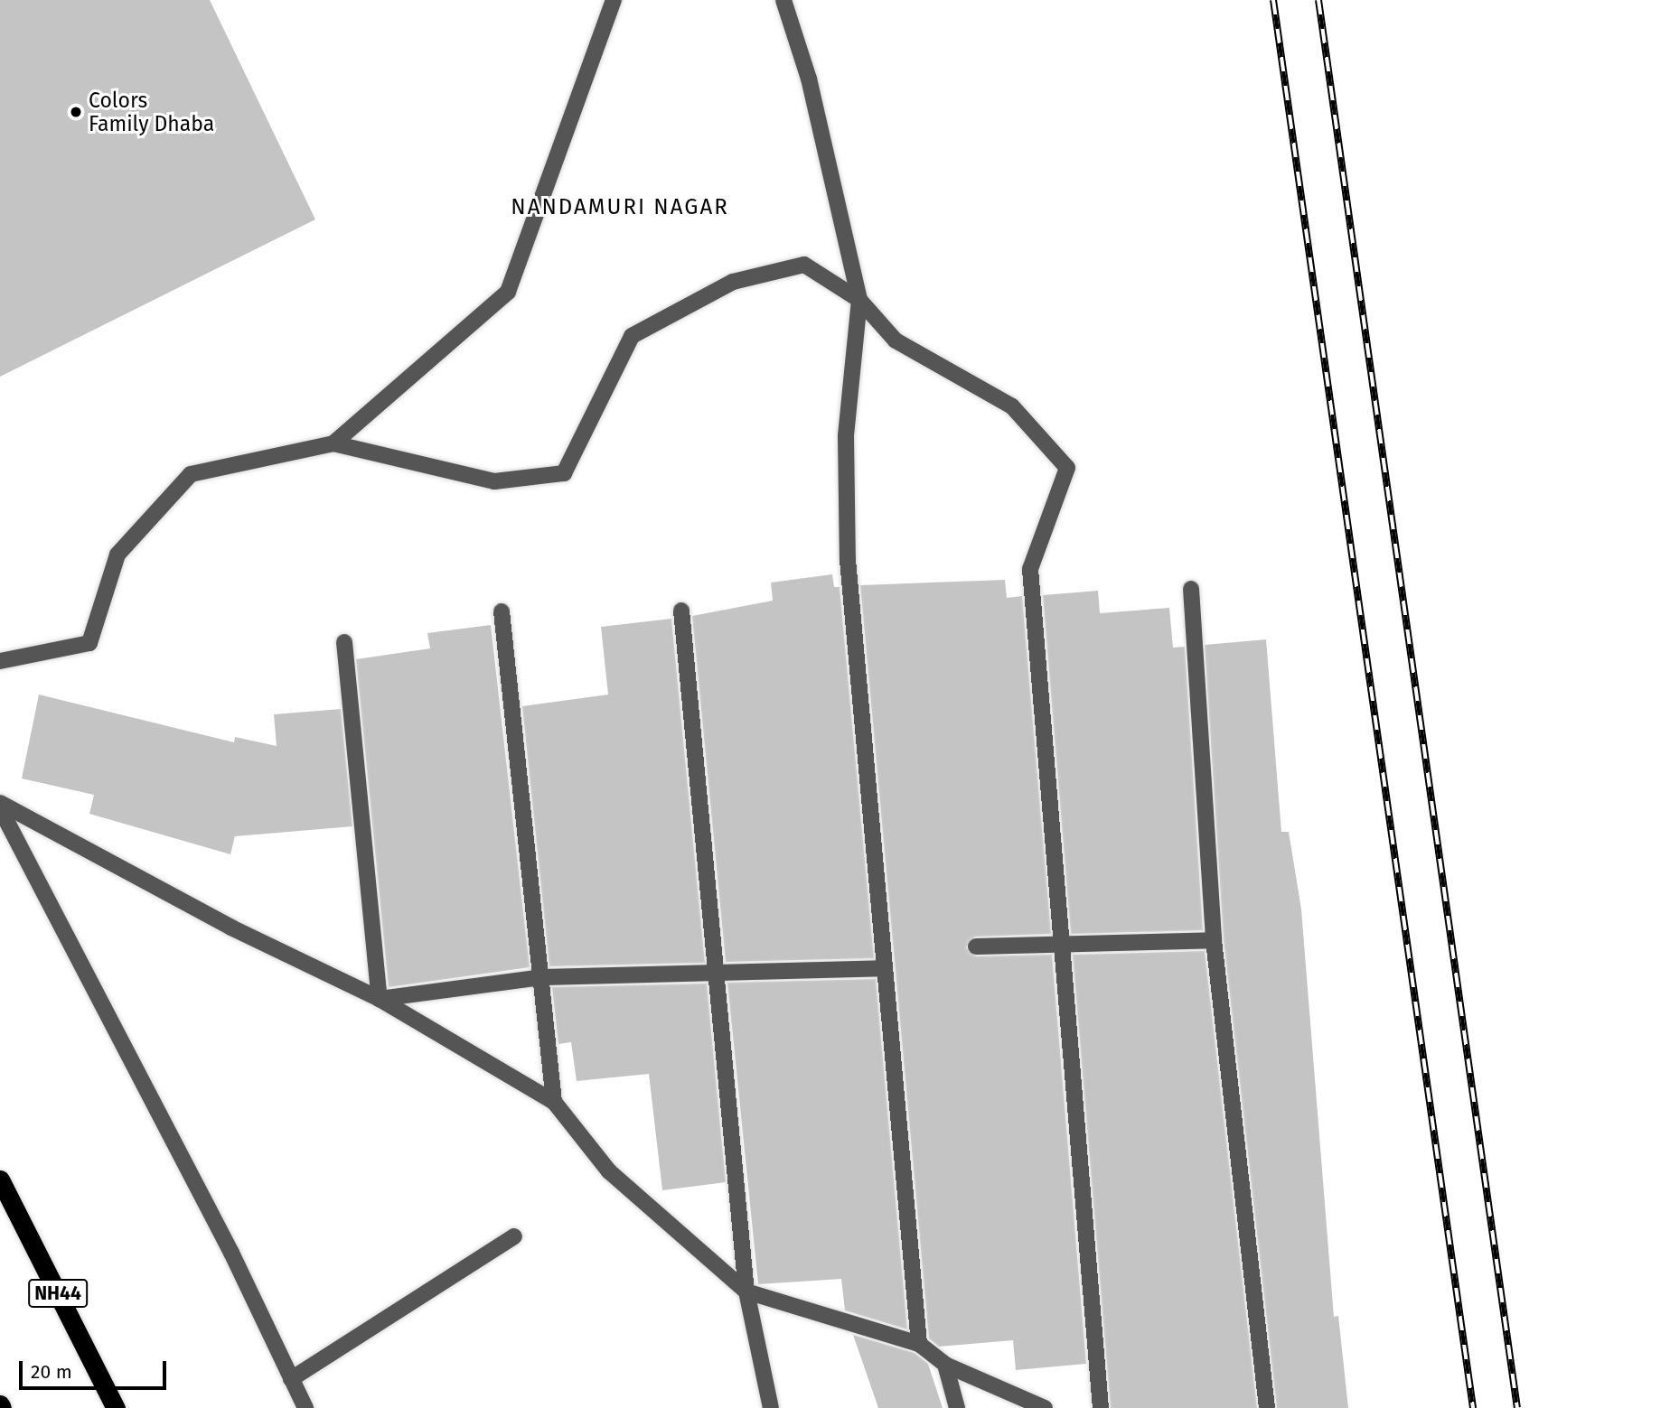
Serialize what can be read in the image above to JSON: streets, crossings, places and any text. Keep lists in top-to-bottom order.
{
  "streets": {
    "highway": ["NH44"]
  },
  "districts": ["NANDAMURI NAGAR"],
  "places": ["Colors Family Dhaba"],
  "scale_bar": "20 m"
}
